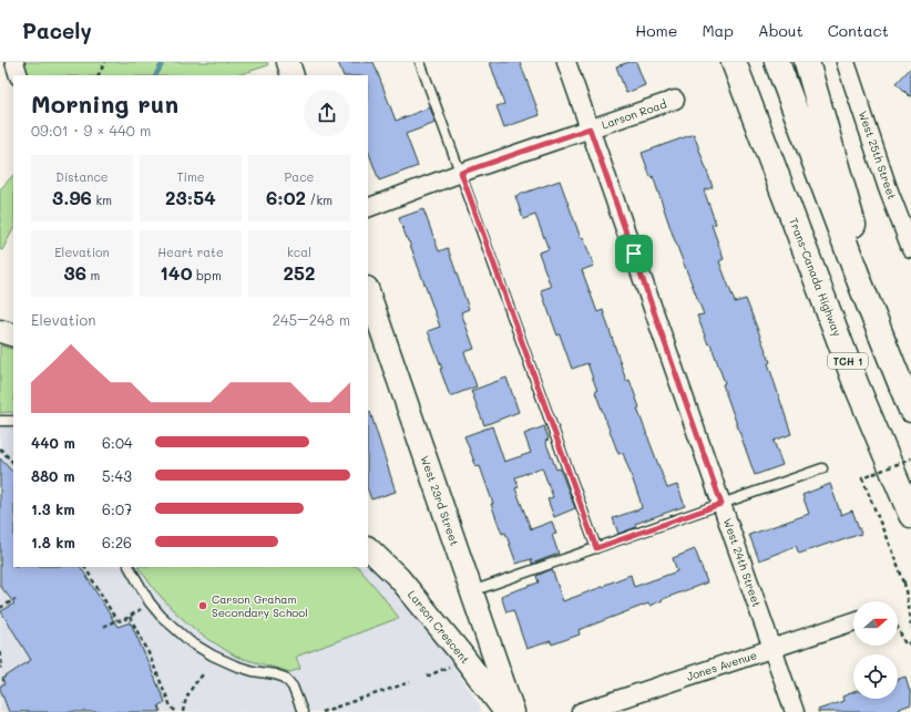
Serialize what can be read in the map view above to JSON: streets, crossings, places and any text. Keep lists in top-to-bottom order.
{
  "streets": {
    "highway": ["Trans-Canada Highway", "TCH 1"],
    "street": [
      "Larson Road",
      "West 25th Street",
      "West 23rd Street",
      "West 24th Street",
      "Larson Crescent",
      "Jones Avenue"
    ]
  },
  "crossings": [
    ["Larson Road", "West 24th Street"],
    ["West 24th Street", "Jones Avenue"]
  ],
  "places": ["Carson Graham Secondary School"],
  "north": "right",
  "page": {
    "header": "Pacely",
    "nav": [
      "Home",
      "Map",
      "About",
      "Contact"
    ],
    "heading": ["Morning run", "09:01 · 9 × 440 m"],
    "stats": [
      ["Distance", "3.96 km"],
      ["Time", "23:54"],
      ["Pace", "6:02 /km"],
      ["Elevation", "36 m"],
      ["Heart rate", "140 bpm"],
      ["kcal", "252"]
    ],
    "chart": ["Elevation", "245–248 m"],
    "list": [
      {
        "name": "440 m",
        "note": "6:04"
      },
      {
        "name": "880 m",
        "note": "5:43"
      },
      {
        "name": "1.3 km",
        "note": "6:07"
      },
      {
        "name": "1.8 km",
        "note": "6:26"
      }
    ]
  }
}
